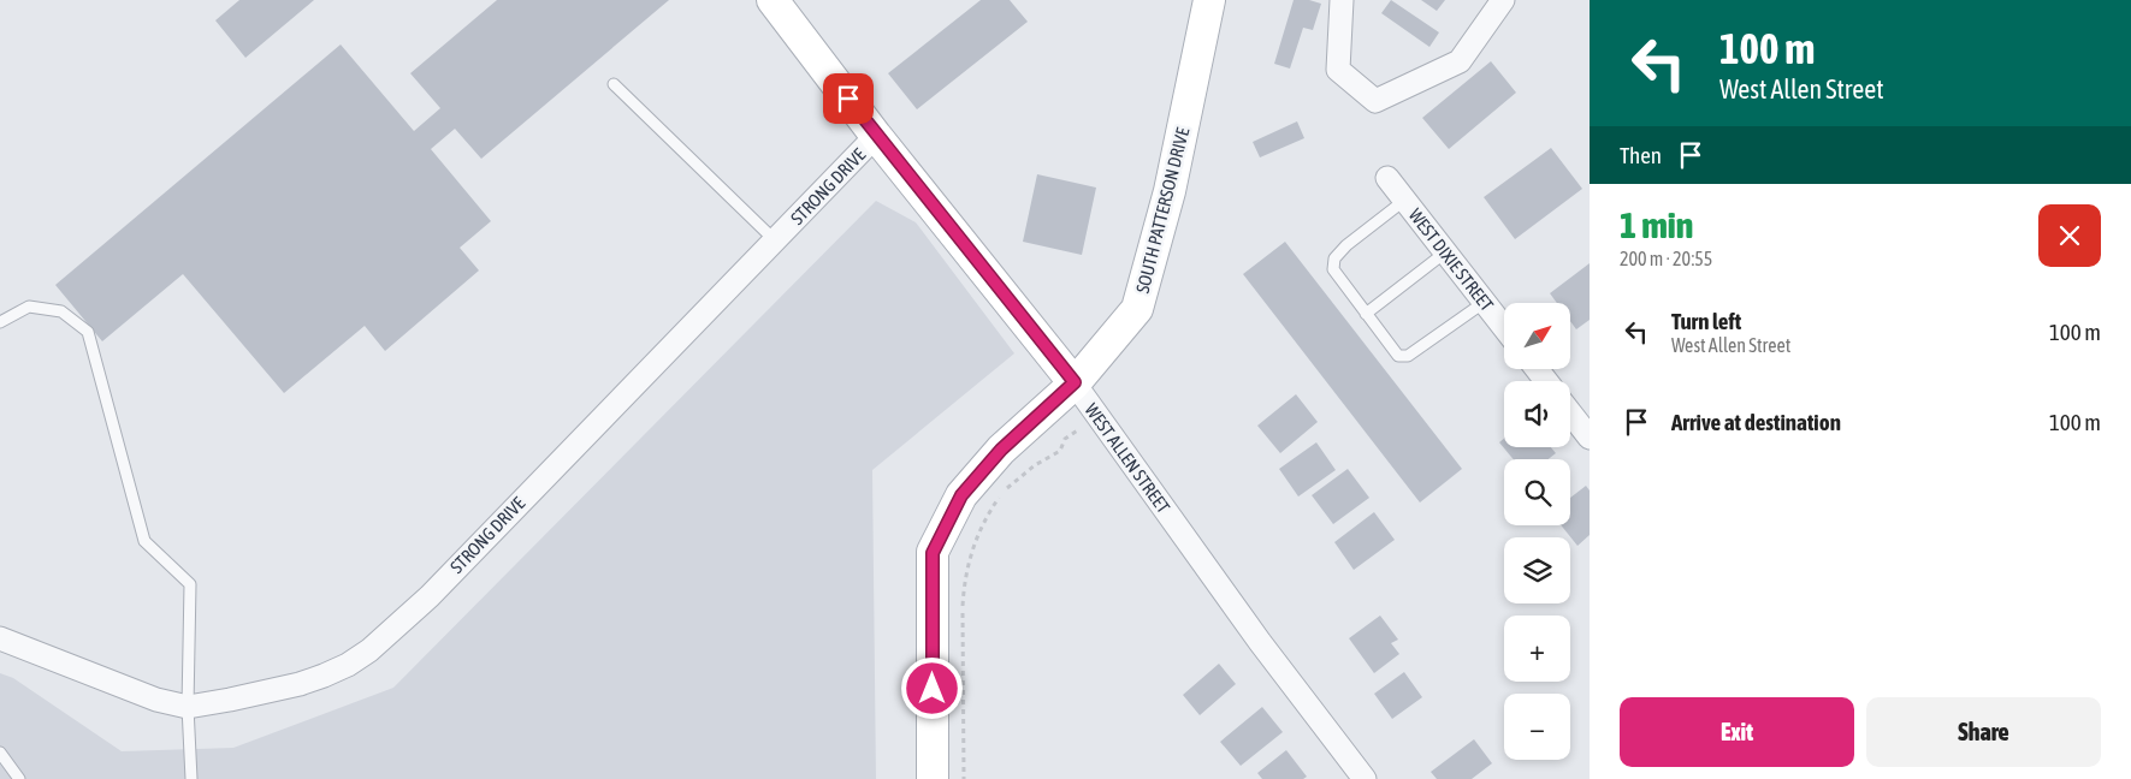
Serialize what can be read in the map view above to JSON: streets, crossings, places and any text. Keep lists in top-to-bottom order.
{
  "streets": {
    "street": [
      "STRONG DRIVE",
      "SOUTH PATTERSON DRIVE",
      "WEST DIXIE STREET",
      "WEST ALLEN STREET"
    ]
  },
  "crossings": [
    ["STRONG DRIVE", "WEST ALLEN STREET"],
    ["SOUTH PATTERSON DRIVE", "WEST ALLEN STREET"]
  ],
  "north": "top right",
  "page": {
    "turn": ["100 m", "West Allen Street"],
    "then": "Then",
    "heading": ["1 min", "200 m · 20:55"],
    "list": [
      {
        "name": "Turn left",
        "note": "West Allen Street",
        "value": "100 m"
      },
      {
        "name": "Arrive at destination",
        "value": "100 m"
      }
    ],
    "map_buttons": ["+", "−"],
    "buttons": ["Exit", "Share"]
  }
}
